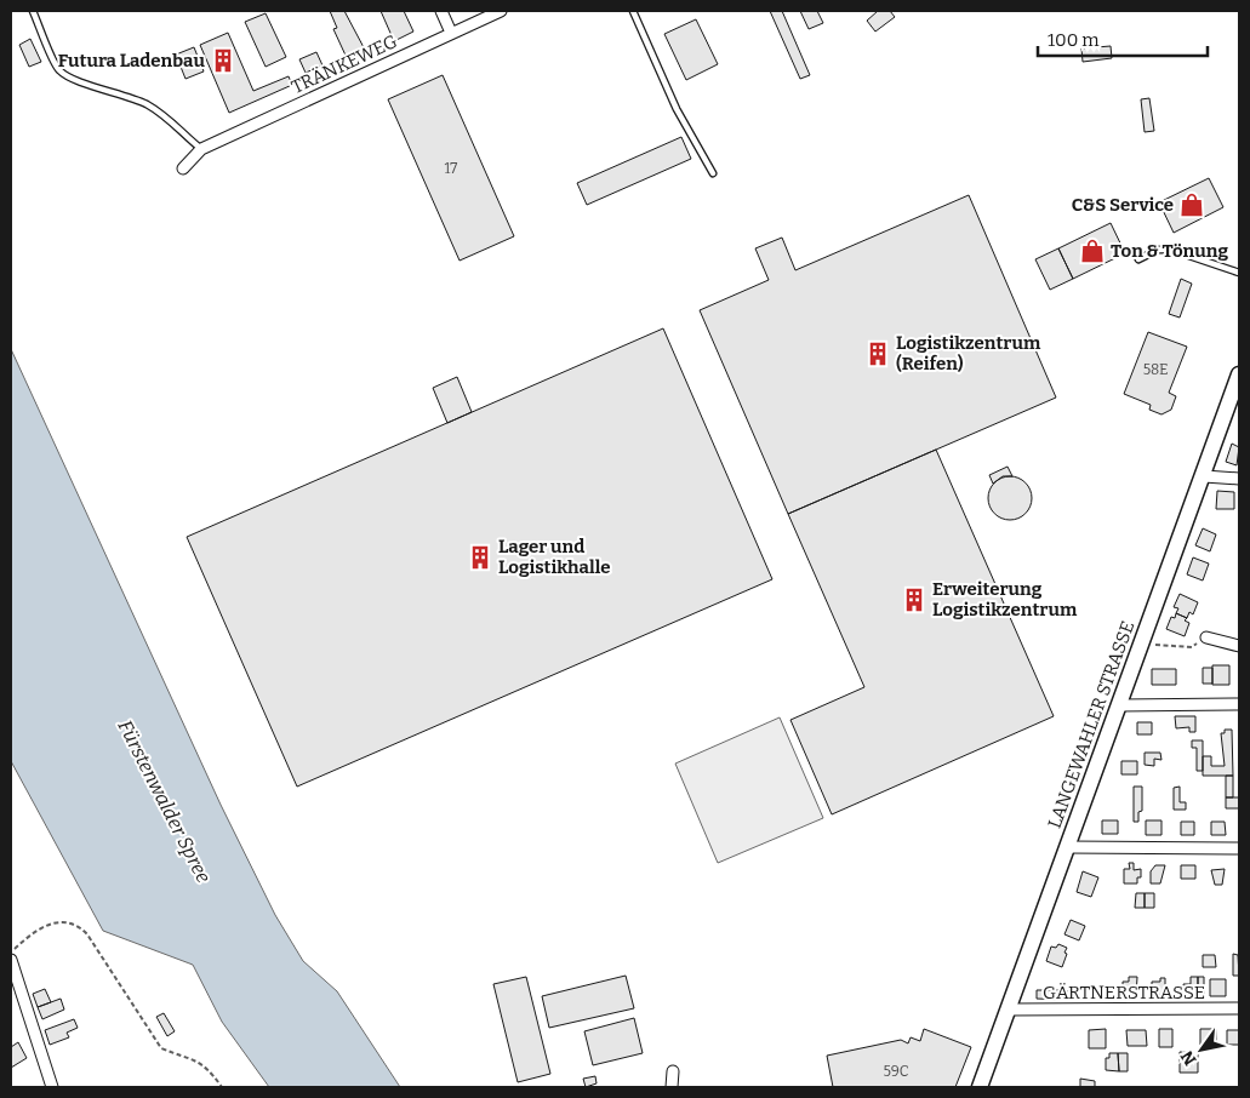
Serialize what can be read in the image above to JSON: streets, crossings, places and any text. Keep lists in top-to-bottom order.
{
  "streets": {
    "street": ["TRÄNKEWEG", "LANGEWAHLER STRASSE", "GÄRTNERSTRASSE"]
  },
  "crossings": [
    ["LANGEWAHLER STRASSE", "GÄRTNERSTRASSE"]
  ],
  "water": ["Fürstenwalder Spree"],
  "places": {
    "building": [
      "Futura Ladenbau",
      "Logistikzentrum (Reifen)",
      "Lager und Logistikhalle",
      "Erweiterung Logistikzentrum"
    ],
    "shop": ["C&S Service", "Ton & Tönung"]
  },
  "house_numbers": ["17", "58E", "59C"],
  "scale_bar": "100 m",
  "north": "bottom left"
}
